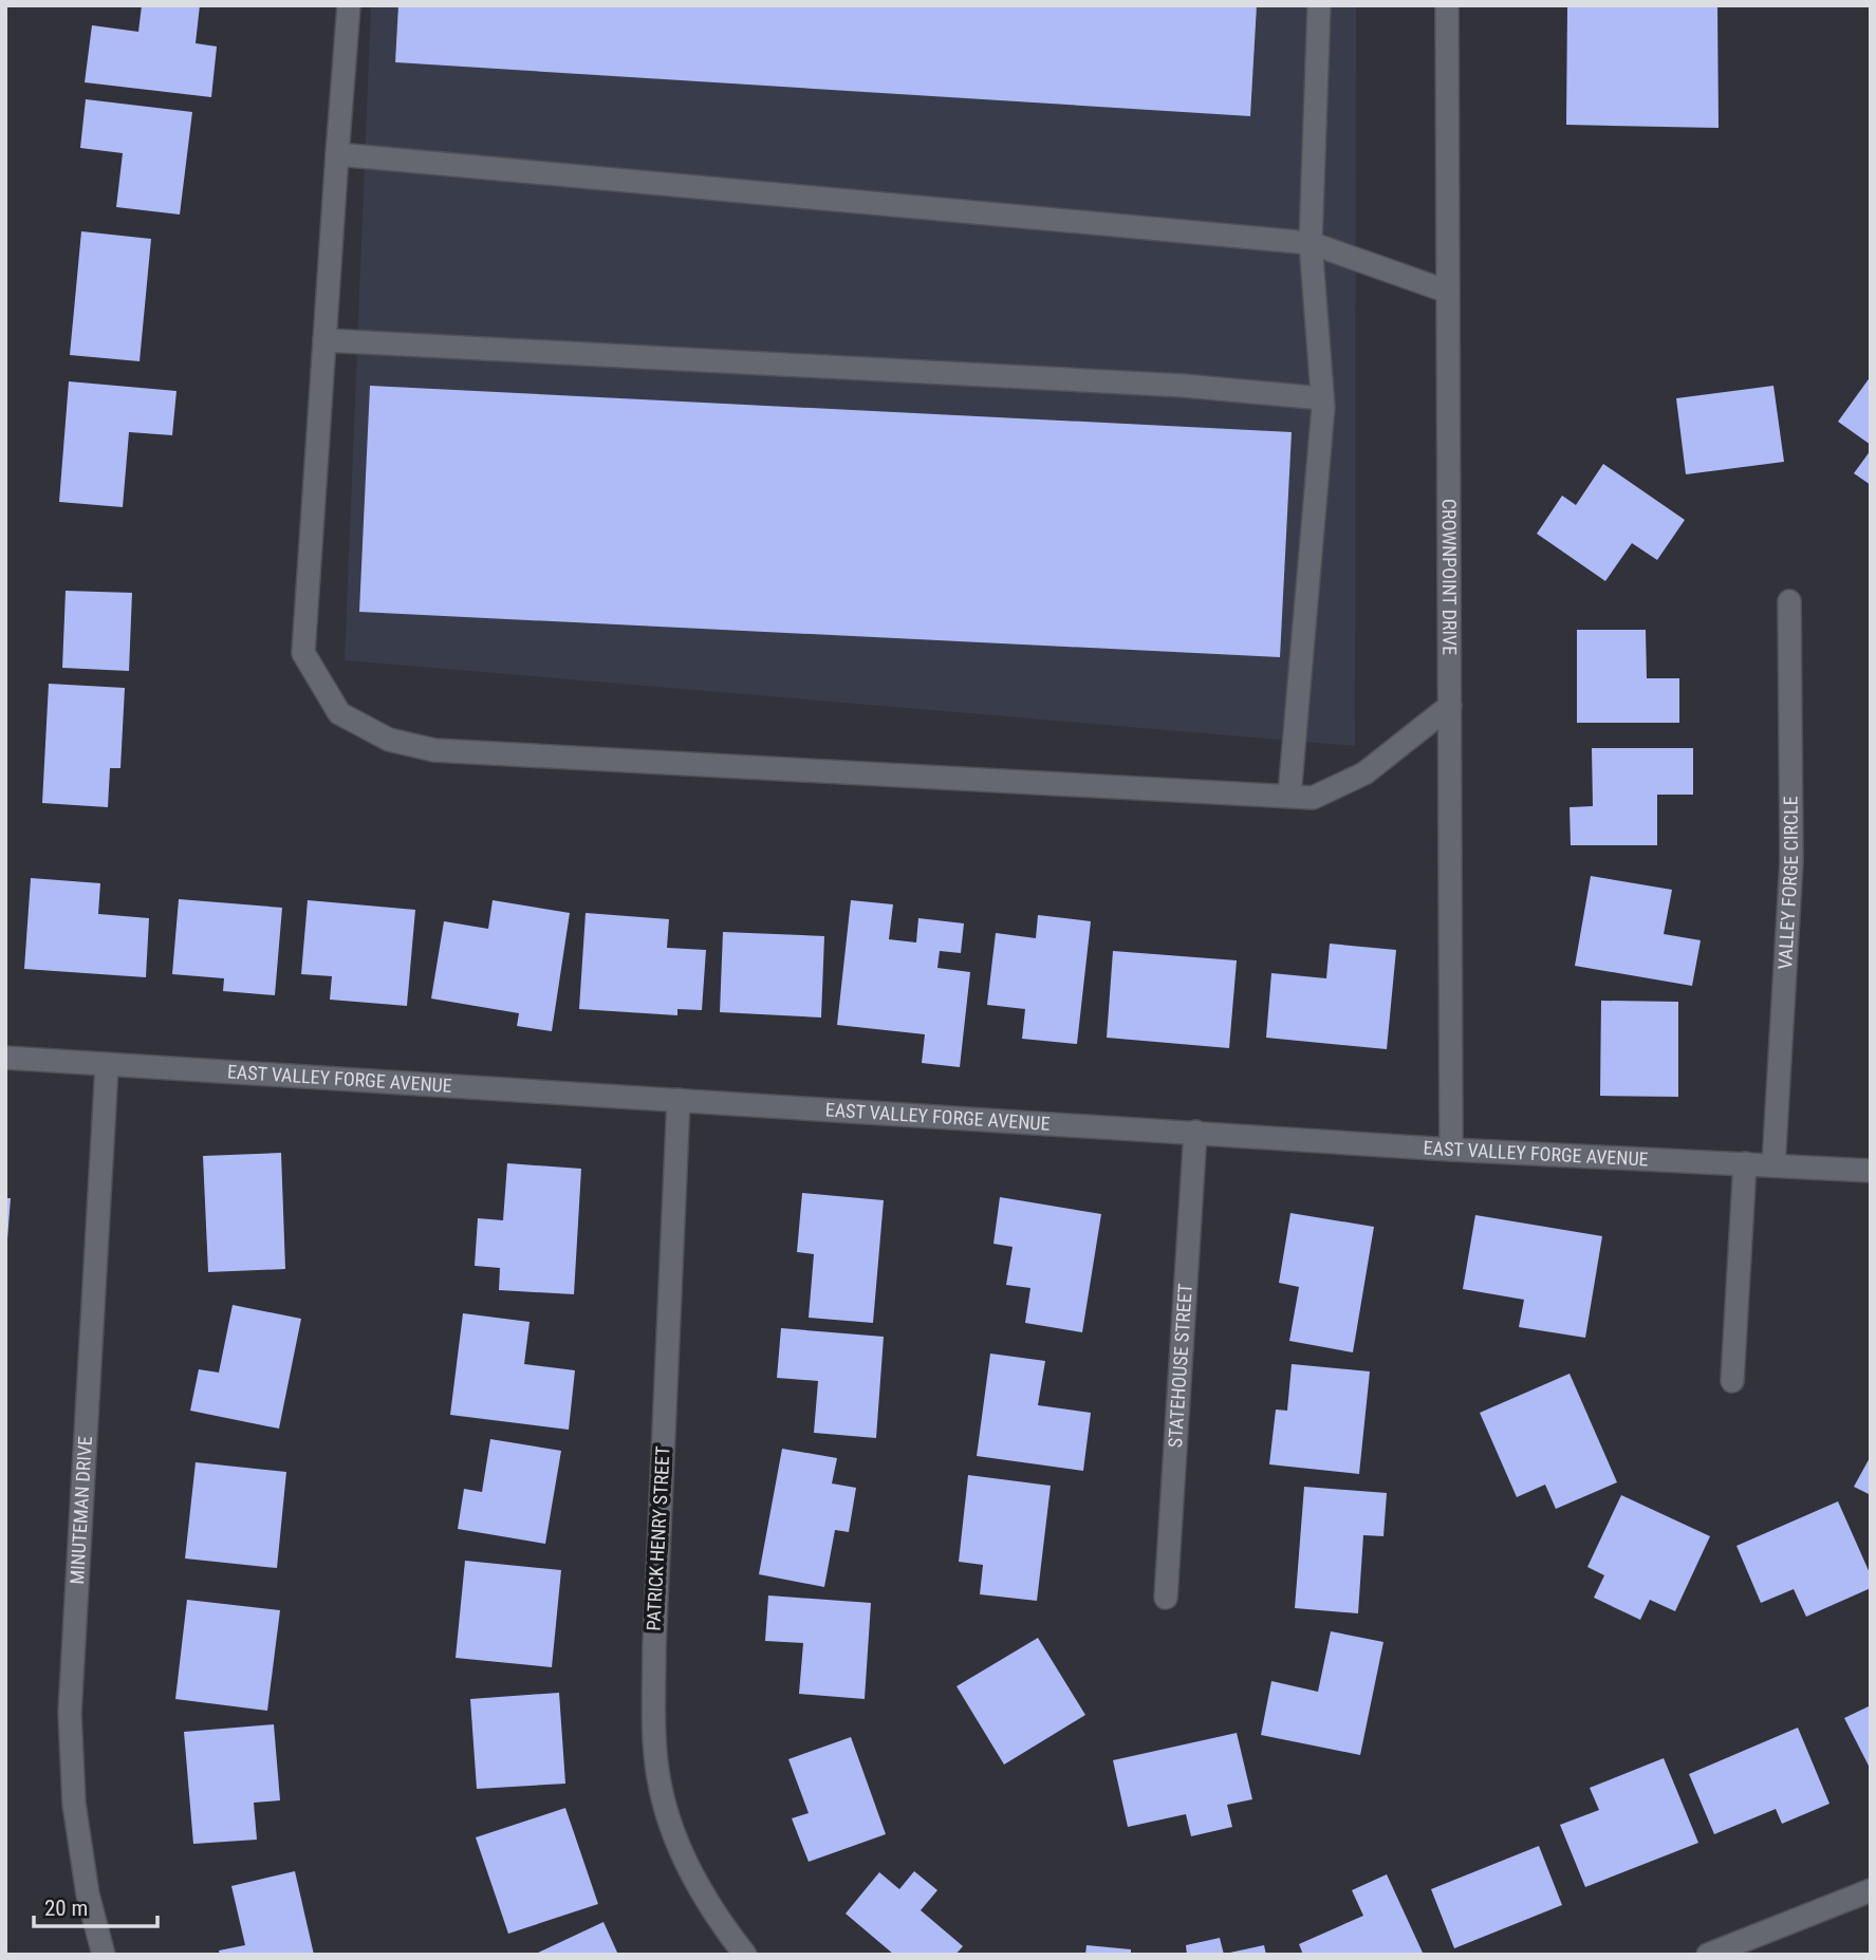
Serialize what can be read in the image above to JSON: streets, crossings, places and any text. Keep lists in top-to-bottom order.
{
  "streets": {
    "street": [
      "CROWNPOINT DRIVE",
      "VALLEY FORGE CIRCLE",
      "EAST VALLEY FORGE AVENUE",
      "STATEHOUSE STREET",
      "MINUTEMAN DRIVE",
      "PATRICK HENRY STREET"
    ]
  },
  "crossings": [
    ["CROWNPOINT DRIVE", "EAST VALLEY FORGE AVENUE"],
    ["VALLEY FORGE CIRCLE", "EAST VALLEY FORGE AVENUE"],
    ["EAST VALLEY FORGE AVENUE", "STATEHOUSE STREET"],
    ["EAST VALLEY FORGE AVENUE", "MINUTEMAN DRIVE"],
    ["EAST VALLEY FORGE AVENUE", "PATRICK HENRY STREET"]
  ],
  "scale_bar": "20 m"
}
